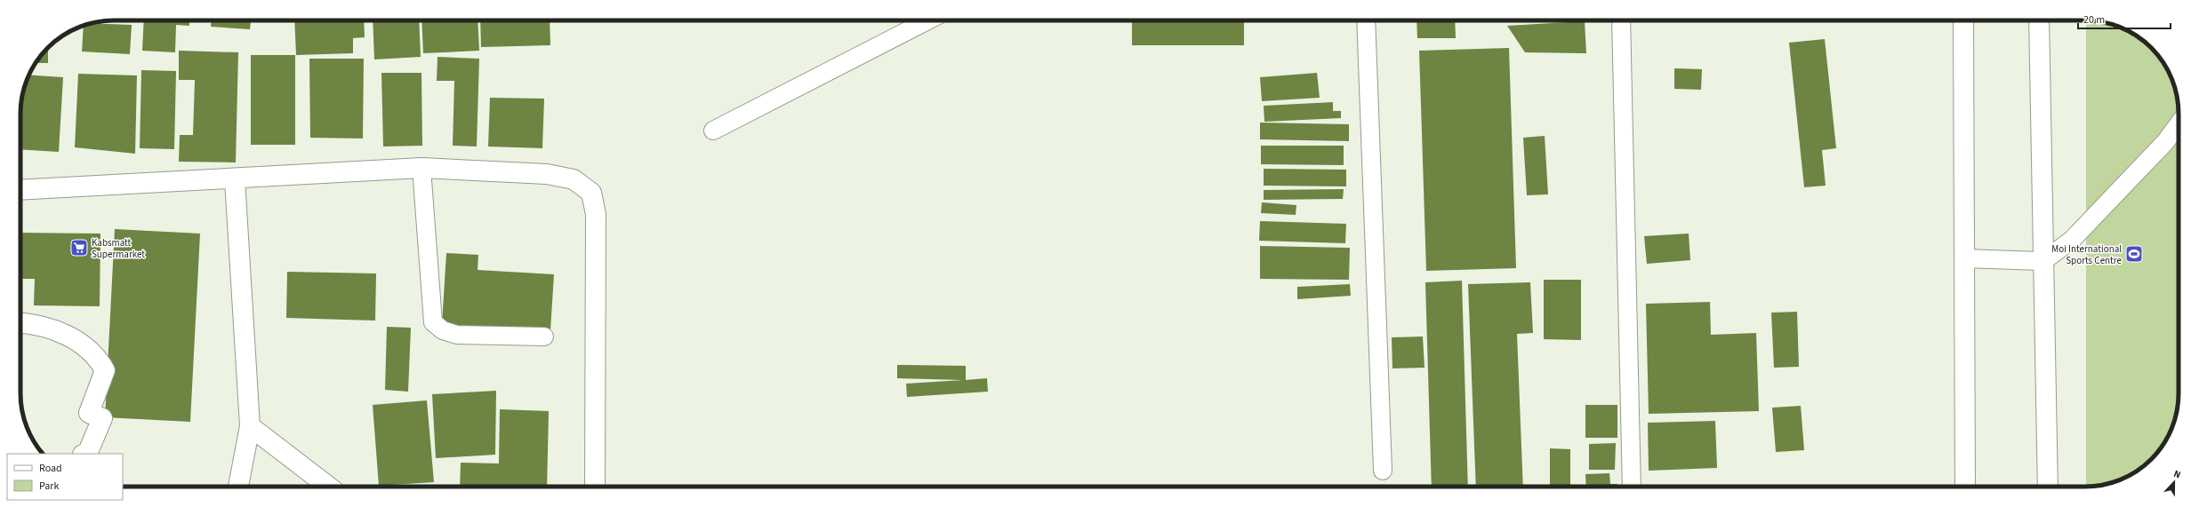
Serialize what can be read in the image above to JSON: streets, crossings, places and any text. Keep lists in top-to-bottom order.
{
  "places": {
    "supermarket": ["Kabsmatt Supermarket"],
    "sports": ["Moi International Sports Centre"]
  },
  "legend": ["Road", "Park"],
  "scale_bar": "20 m",
  "north": "top"
}
